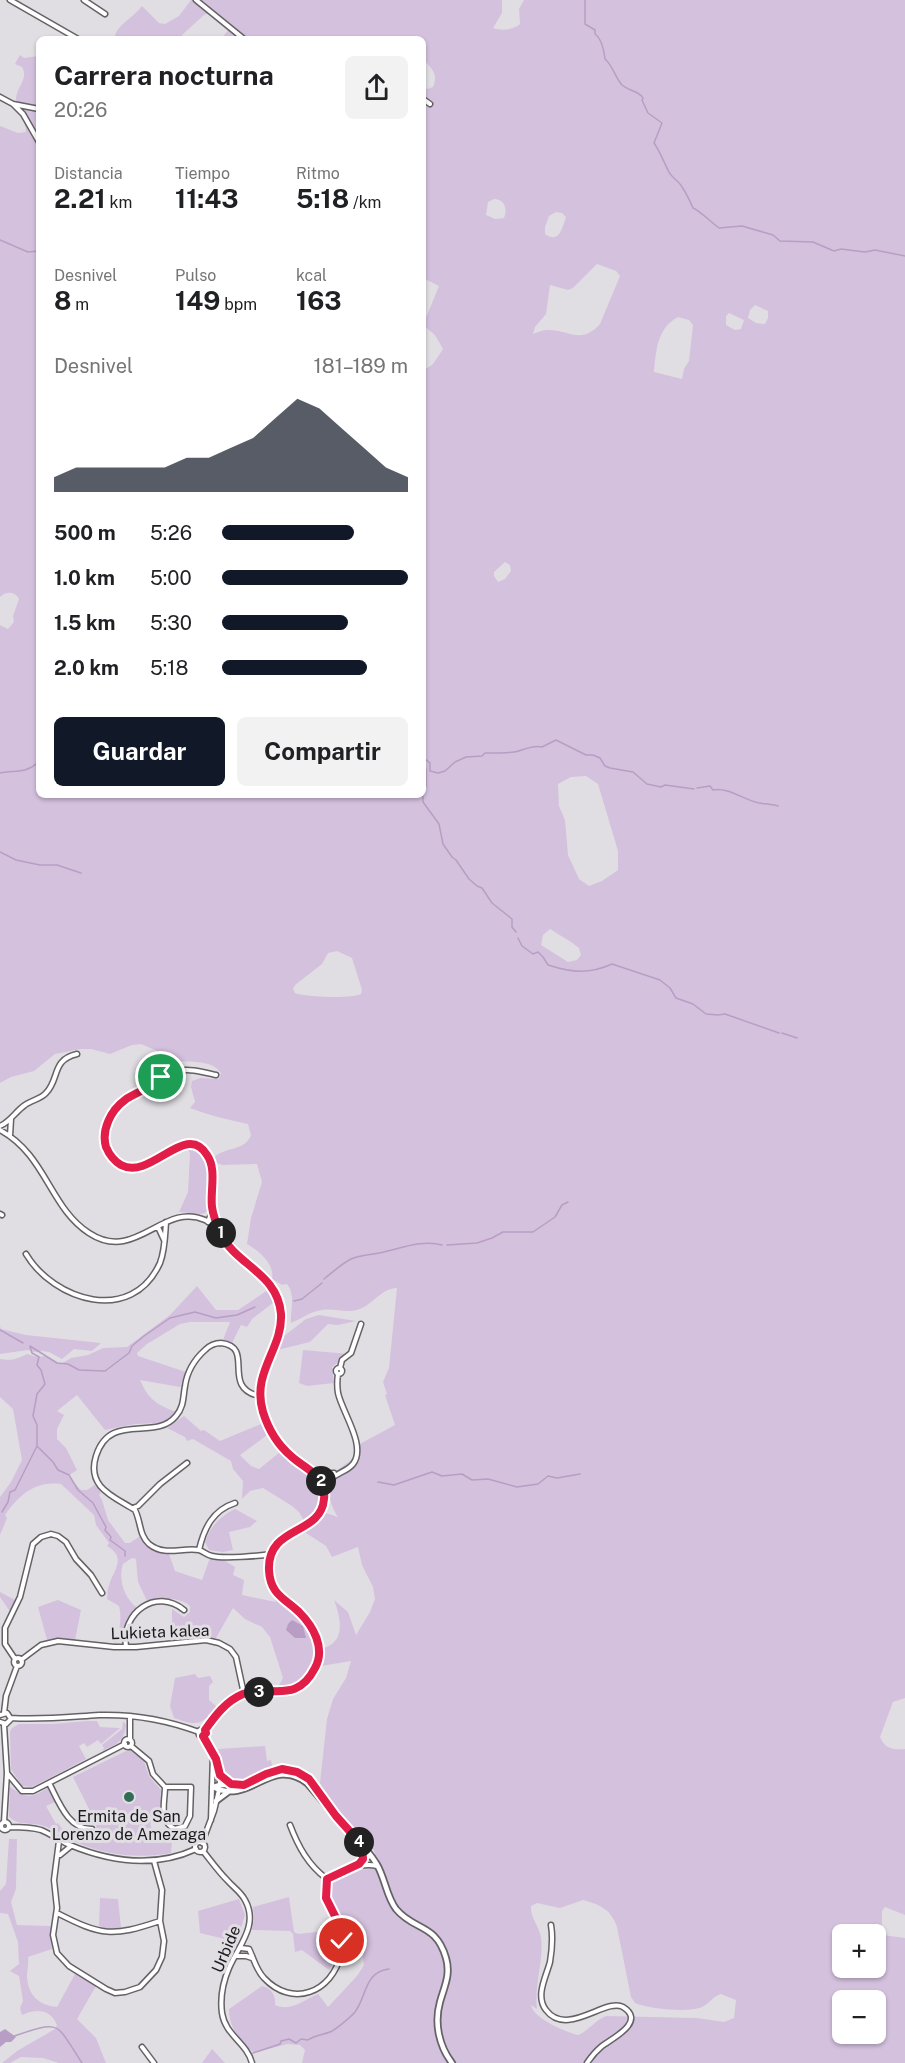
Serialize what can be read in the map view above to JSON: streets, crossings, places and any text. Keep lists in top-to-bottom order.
{
  "streets": {
    "street": ["Lukieta kalea", "Urbide"]
  },
  "places": ["Ermita de San Lorenzo de Amezaga"],
  "page": {
    "heading": ["Carrera nocturna", "20:26"],
    "stats": [
      ["Distancia", "2.21 km"],
      ["Tiempo", "11:43"],
      ["Ritmo", "5:18 /km"],
      ["Desnivel", "8 m"],
      ["Pulso", "149 bpm"],
      ["kcal", "163"]
    ],
    "chart": ["Desnivel", "181–189 m"],
    "list": [
      {
        "name": "500 m",
        "note": "5:26"
      },
      {
        "name": "1.0 km",
        "note": "5:00"
      },
      {
        "name": "1.5 km",
        "note": "5:30"
      },
      {
        "name": "2.0 km",
        "note": "5:18"
      }
    ],
    "buttons": ["Guardar", "Compartir"],
    "pins": [
      "1",
      "2",
      "3",
      "4"
    ],
    "map_buttons": ["+", "−"]
  }
}
